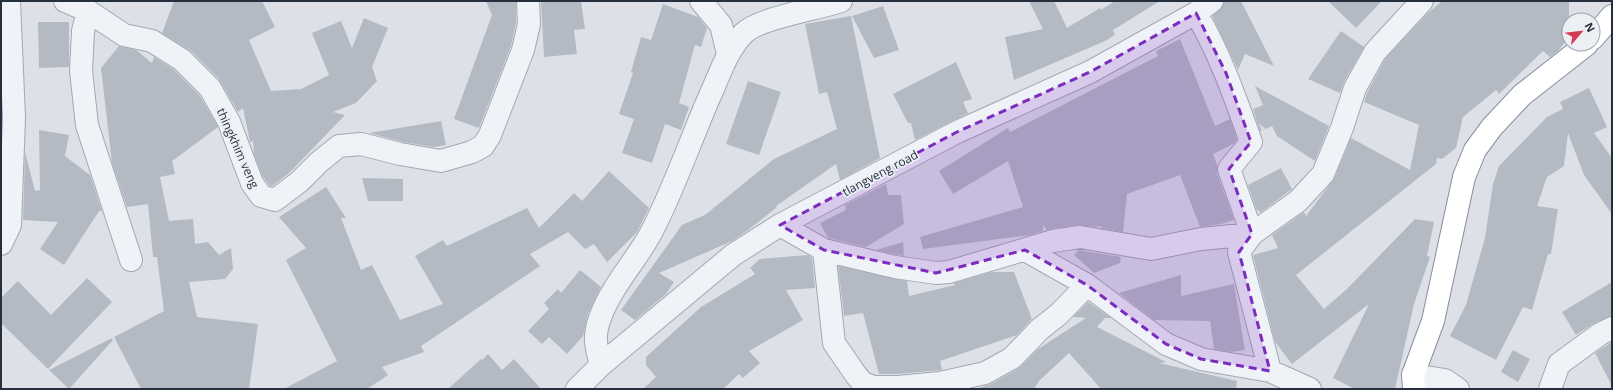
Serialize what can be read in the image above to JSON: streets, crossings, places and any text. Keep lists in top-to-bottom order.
{
  "streets": {
    "street": ["thingkhim veng", "tlangveng road"]
  },
  "north": "top right"
}
